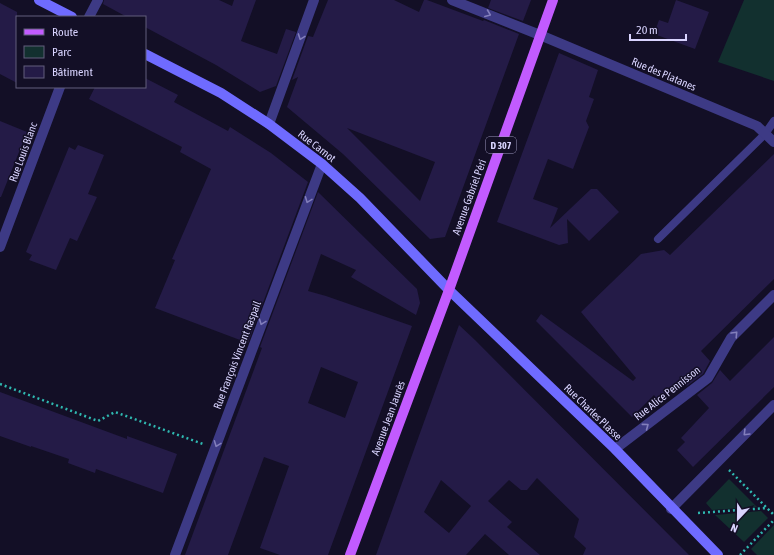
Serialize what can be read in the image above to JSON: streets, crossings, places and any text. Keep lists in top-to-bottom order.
{
  "streets": {
    "main road": [
      "D 307",
      "Rue Carnot",
      "Avenue Gabriel Péri",
      "Rue Charles Plasse",
      "Avenue Jean Jaurès"
    ],
    "street": [
      "Rue des Platanes",
      "Rue Louis Blanc",
      "Rue François Vincent Raspail",
      "Rue Alice Pennisson"
    ]
  },
  "crossings": [
    ["Rue des Platanes", "Avenue Gabriel Péri"],
    ["Rue Carnot", "Avenue Gabriel Péri"],
    ["Rue Carnot", "Rue François Vincent Raspail"],
    ["Rue Carnot", "Rue Charles Plasse"],
    ["Rue Carnot", "Avenue Jean Jaurès"],
    ["Avenue Gabriel Péri", "Rue Charles Plasse"],
    ["Avenue Gabriel Péri", "Avenue Jean Jaurès"],
    ["Rue Alice Pennisson", "Rue Charles Plasse"],
    ["Rue Charles Plasse", "Avenue Jean Jaurès"]
  ],
  "one_way": ["Rue François Vincent Raspail"],
  "legend": ["Route", "Parc", "Bâtiment"],
  "scale_bar": "20 m",
  "north": "bottom"
}
